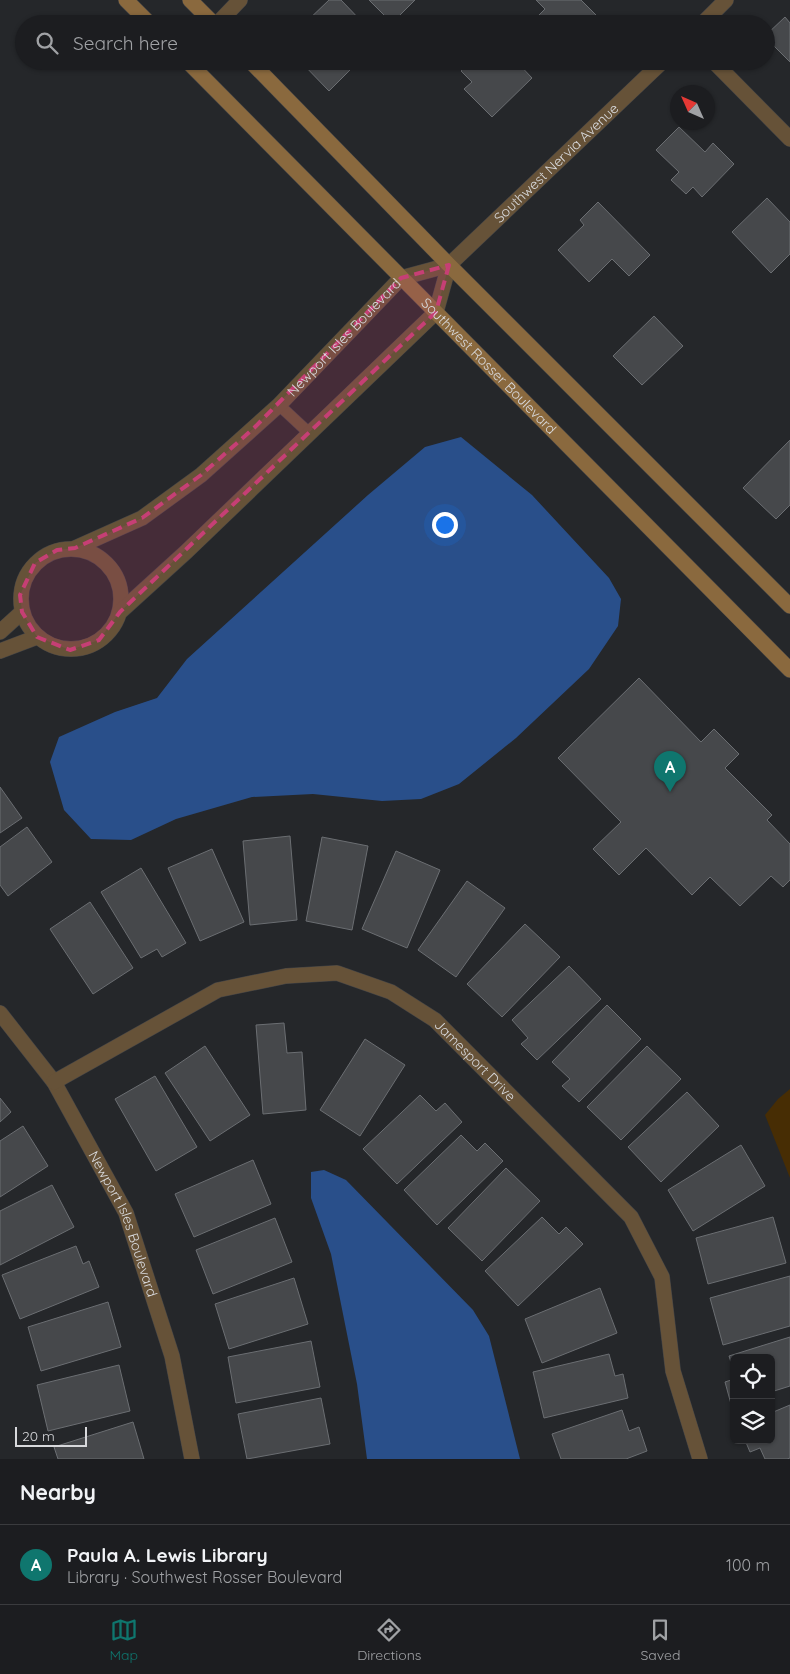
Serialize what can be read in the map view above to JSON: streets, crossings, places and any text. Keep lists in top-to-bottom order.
{
  "streets": {
    "street": [
      "Southwest Nervia Avenue",
      "Newport Isles Boulevard",
      "Southwest Rosser Boulevard",
      "Jamesport Drive"
    ]
  },
  "crossings": [
    ["Southwest Nervia Avenue", "Newport Isles Boulevard"],
    ["Newport Isles Boulevard", "Southwest Rosser Boulevard"],
    ["Newport Isles Boulevard", "Jamesport Drive"]
  ],
  "scale_bar": "20 m",
  "north": "top left",
  "page": {
    "search": "Search here",
    "pins": "A",
    "scale": "20 m",
    "heading": "Nearby",
    "list": [
      {
        "mark": "A",
        "name": "Paula A. Lewis Library",
        "note": "Library · Southwest Rosser Boulevard",
        "value": "100 m"
      }
    ],
    "nav": ["Map", "Directions", "Saved"]
  }
}
